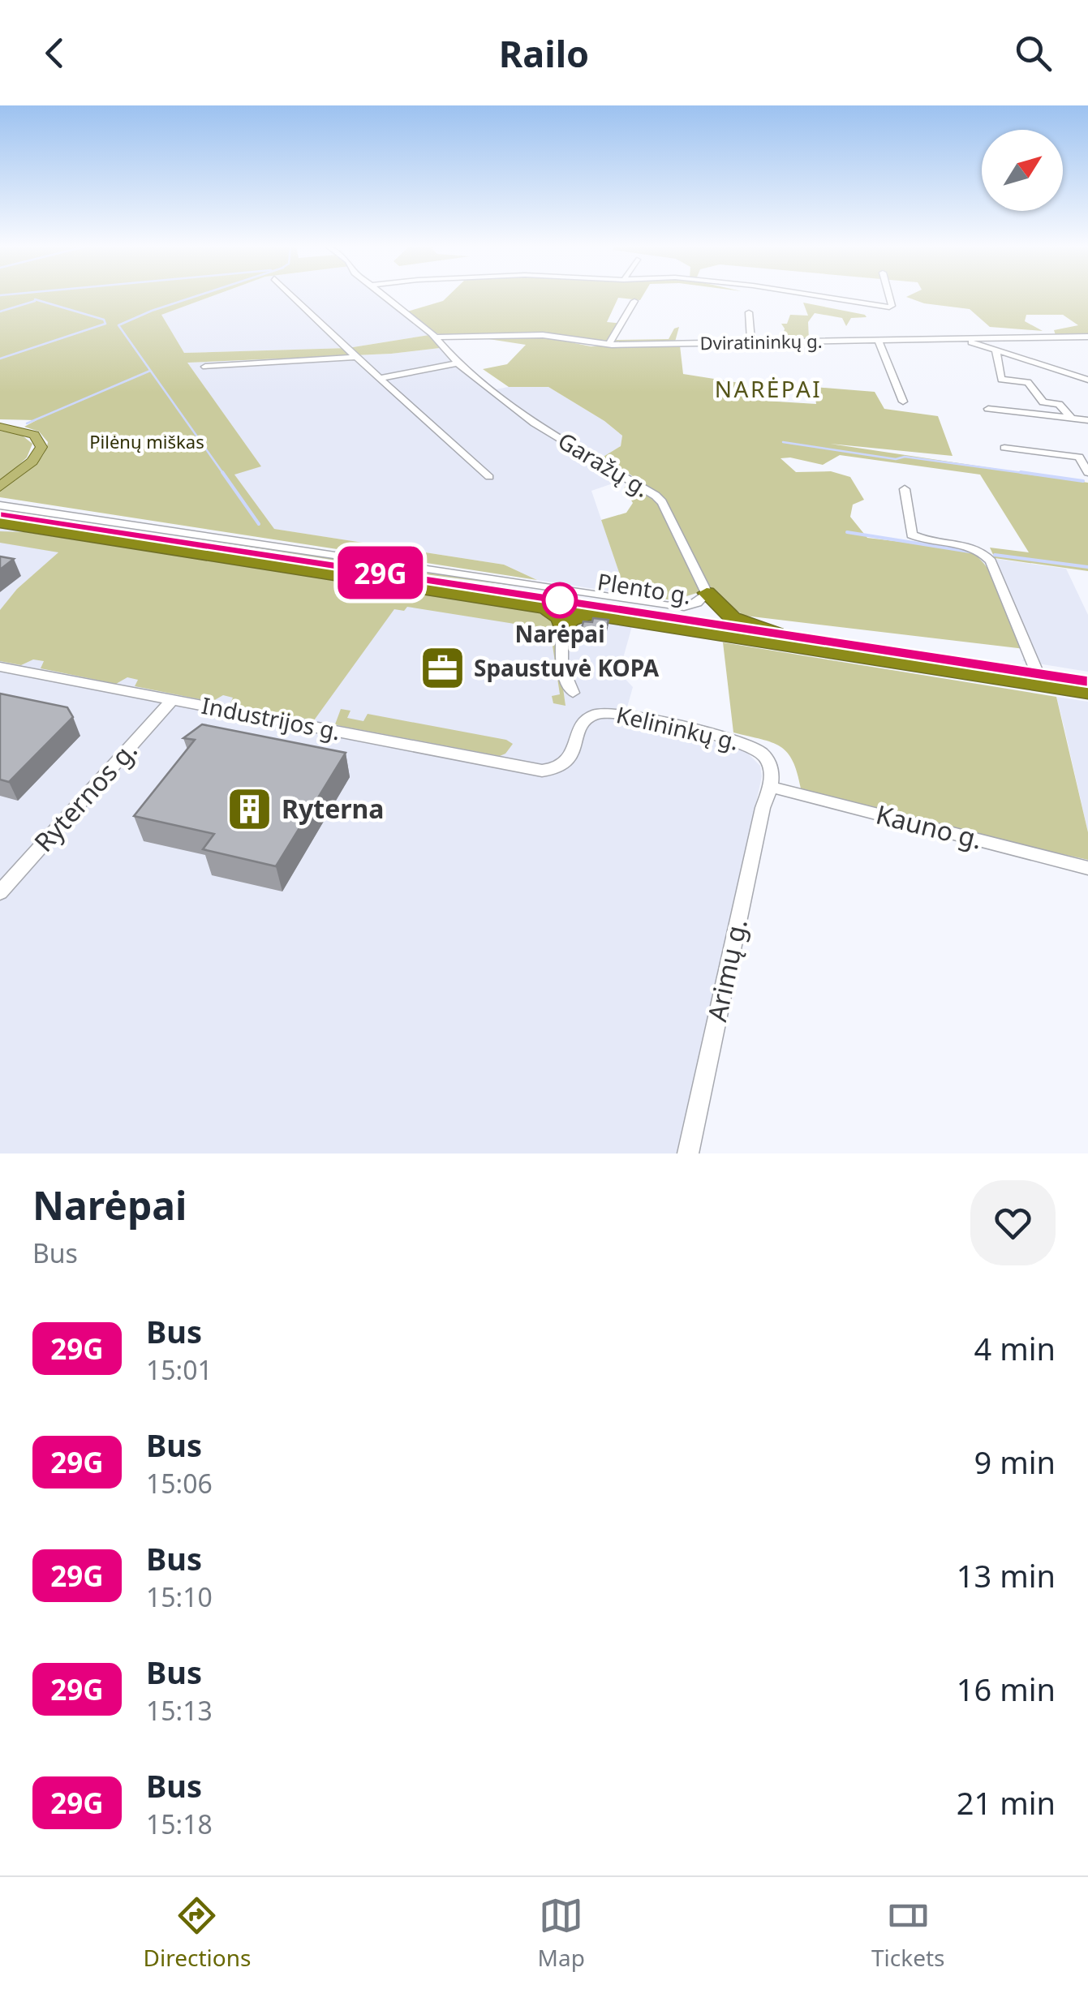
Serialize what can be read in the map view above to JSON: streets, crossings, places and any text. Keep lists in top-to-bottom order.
{
  "streets": {
    "highway": ["Plento g."],
    "street": [
      "Dviratininkų g.",
      "Garažų g.",
      "Industrijos g.",
      "Kelininkų g.",
      "Ryternos g.",
      "Kauno g.",
      "Arimų g."
    ]
  },
  "crossings": [
    ["Dviratininkų g.", "Garažų g."],
    ["Industrijos g.", "Kelininkų g."],
    ["Industrijos g.", "Ryternos g."],
    ["Kelininkų g.", "Kauno g."],
    ["Kelininkų g.", "Arimų g."],
    ["Kauno g.", "Arimų g."]
  ],
  "districts": ["NARĖPAI"],
  "parks": ["Pilėnų miškas"],
  "places": {
    "other": ["Narėpai"],
    "office": ["Spaustuvė KOPA"],
    "building": ["Ryterna"]
  },
  "lines": ["bus line 29G"],
  "north": "top right",
  "page": {
    "header": "Railo",
    "on_map": "29G",
    "heading": ["Narėpai", "Bus"],
    "list": [
      {
        "mark": "29G",
        "name": "Bus",
        "note": "15:01",
        "value": "4 min"
      },
      {
        "mark": "29G",
        "name": "Bus",
        "note": "15:06",
        "value": "9 min"
      },
      {
        "mark": "29G",
        "name": "Bus",
        "note": "15:10",
        "value": "13 min"
      },
      {
        "mark": "29G",
        "name": "Bus",
        "note": "15:13",
        "value": "16 min"
      },
      {
        "mark": "29G",
        "name": "Bus",
        "note": "15:18",
        "value": "21 min"
      }
    ],
    "tabs": ["Directions", "Map", "Tickets"]
  }
}
